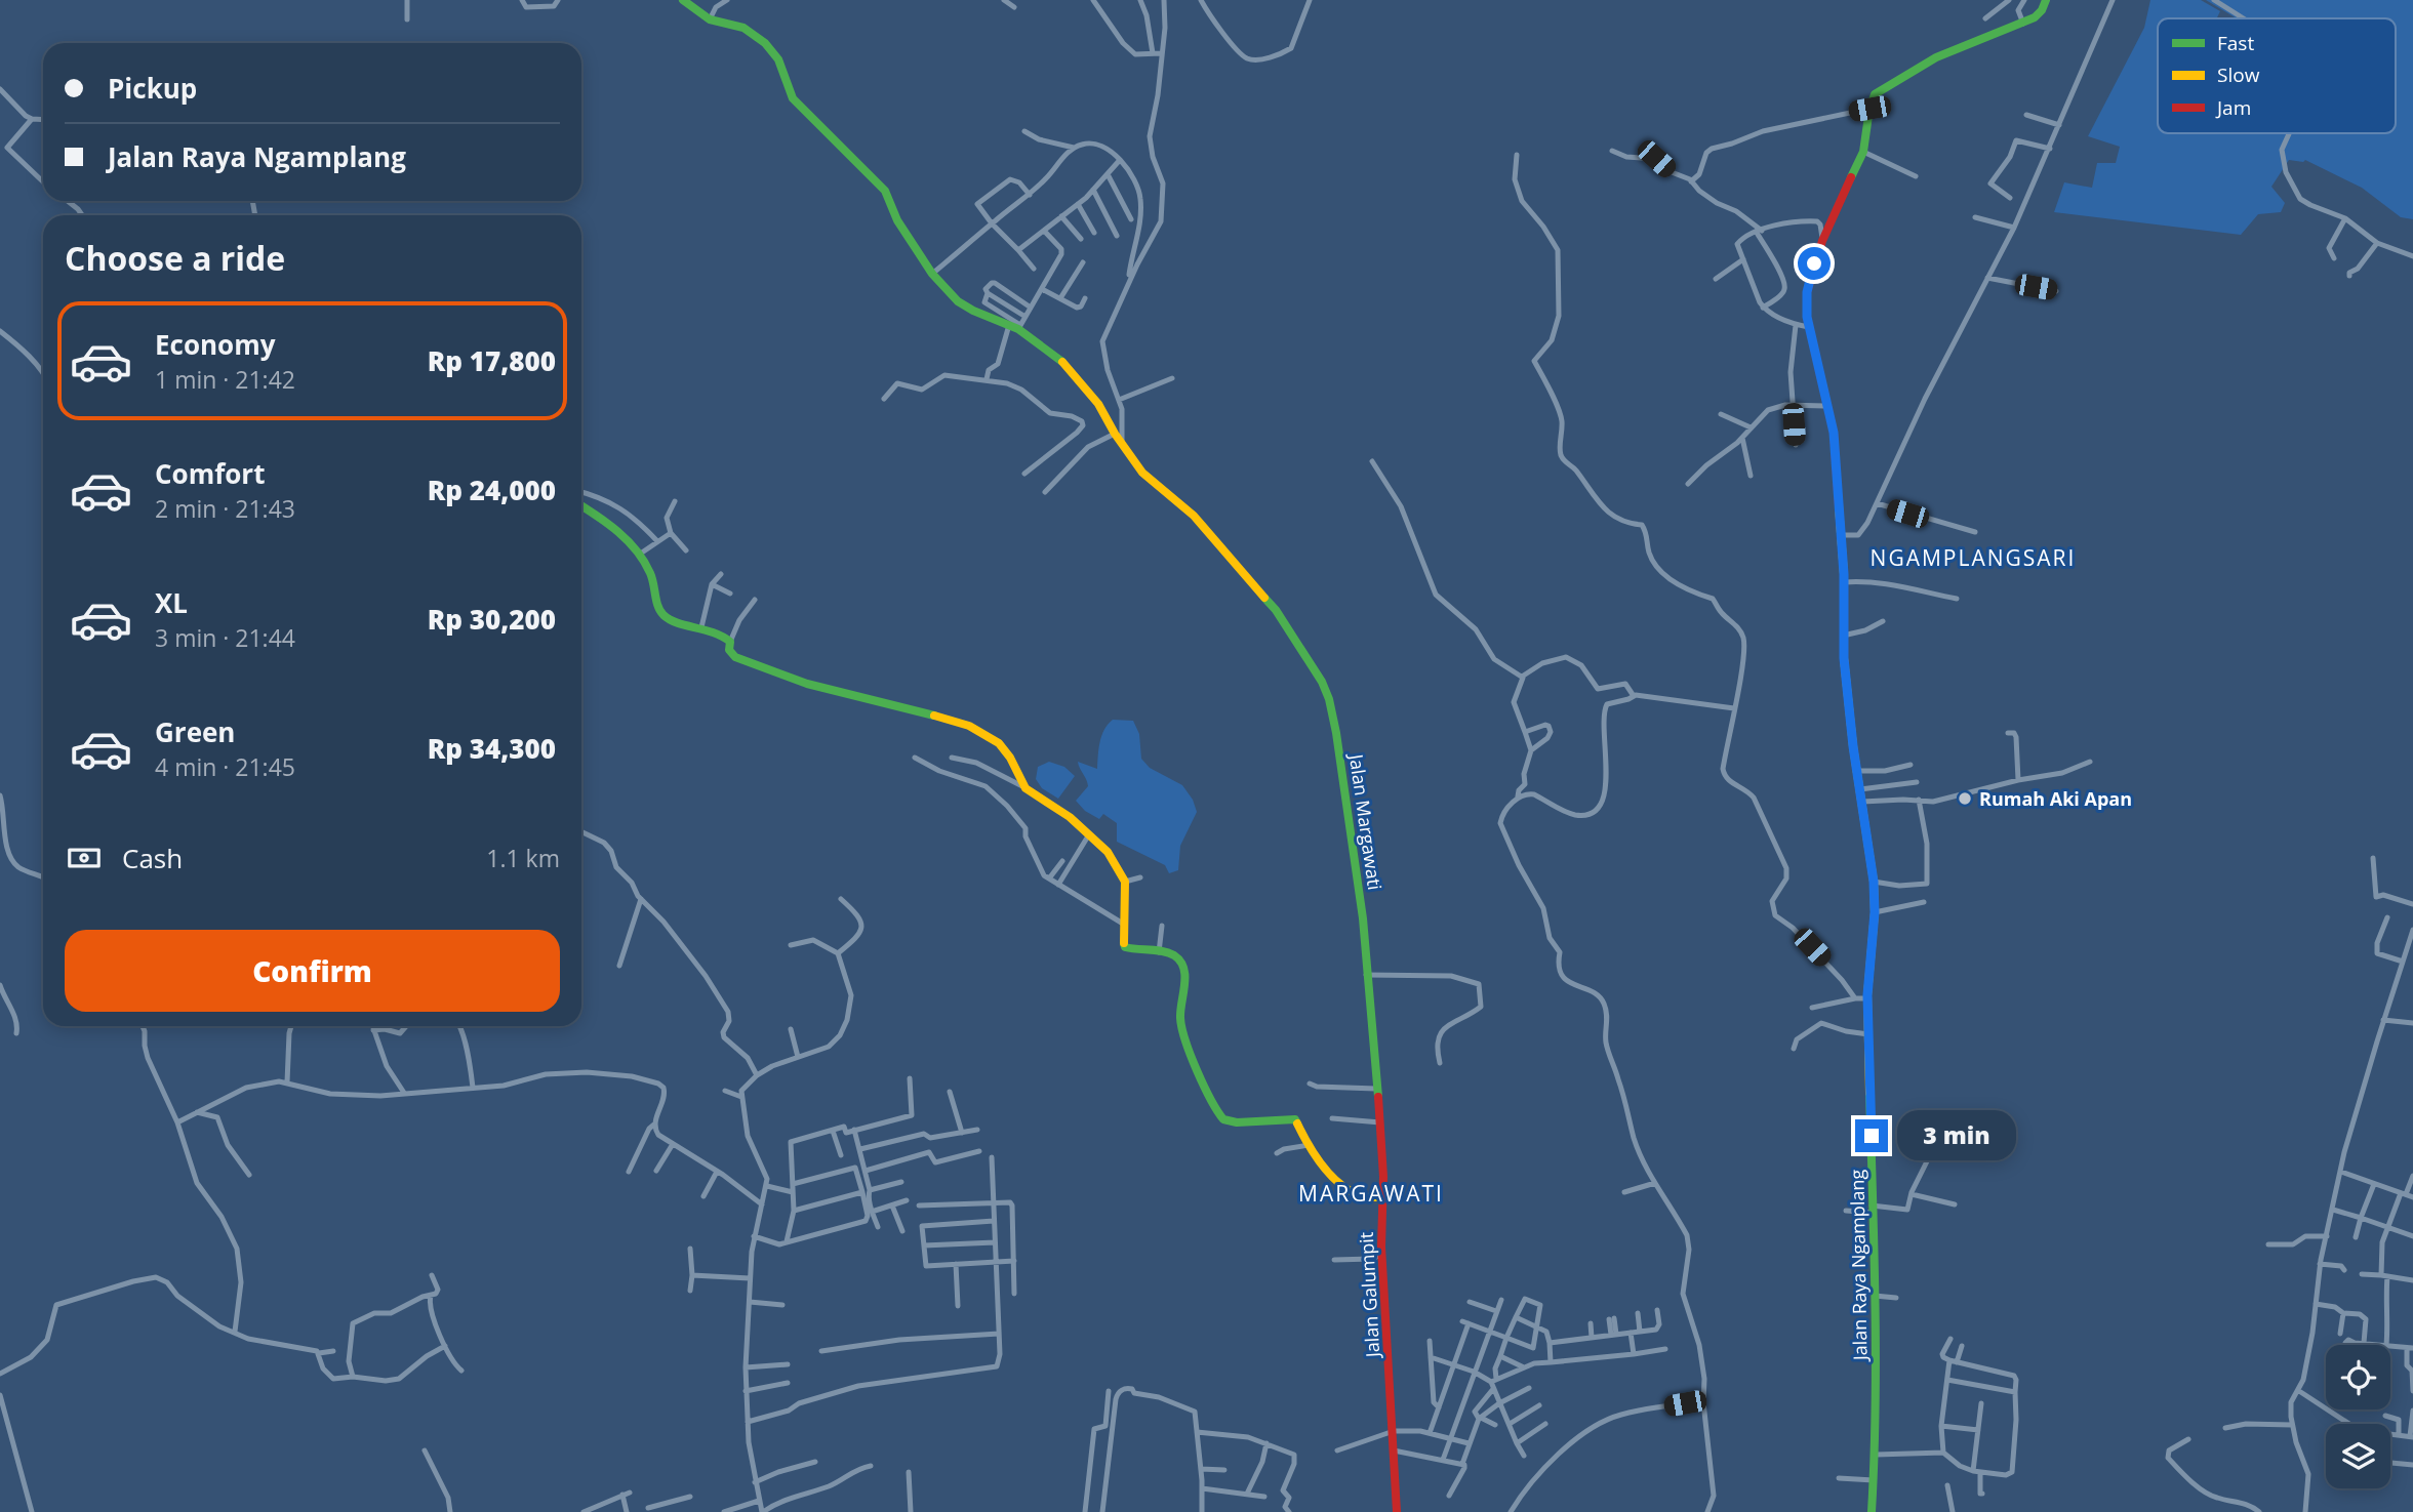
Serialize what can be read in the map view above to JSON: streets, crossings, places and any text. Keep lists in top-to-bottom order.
{
  "streets": {
    "street": ["Jalan Margawati", "Jalan Raya Ngamplang", "Jalan Galumpit"]
  },
  "crossings": [
    ["Jalan Margawati", "Jalan Galumpit"]
  ],
  "districts": ["NGAMPLANGSARI", "MARGAWATI"],
  "places": ["Rumah Aki Apan"],
  "legend": ["Fast", "Slow", "Jam"],
  "page": {
    "banner": ["Pickup", "Jalan Raya Ngamplang"],
    "heading": "Choose a ride",
    "list": [
      {
        "name": "Economy",
        "note": "1 min · 21:42",
        "value": "Rp 17,800"
      },
      {
        "name": "Comfort",
        "note": "2 min · 21:43",
        "value": "Rp 24,000"
      },
      {
        "name": "XL",
        "note": "3 min · 21:44",
        "value": "Rp 30,200"
      },
      {
        "name": "Green",
        "note": "4 min · 21:45",
        "value": "Rp 34,300"
      }
    ],
    "pay": ["Cash", "1.1 km"],
    "buttons": "Confirm",
    "bubble": "3 min"
  }
}
